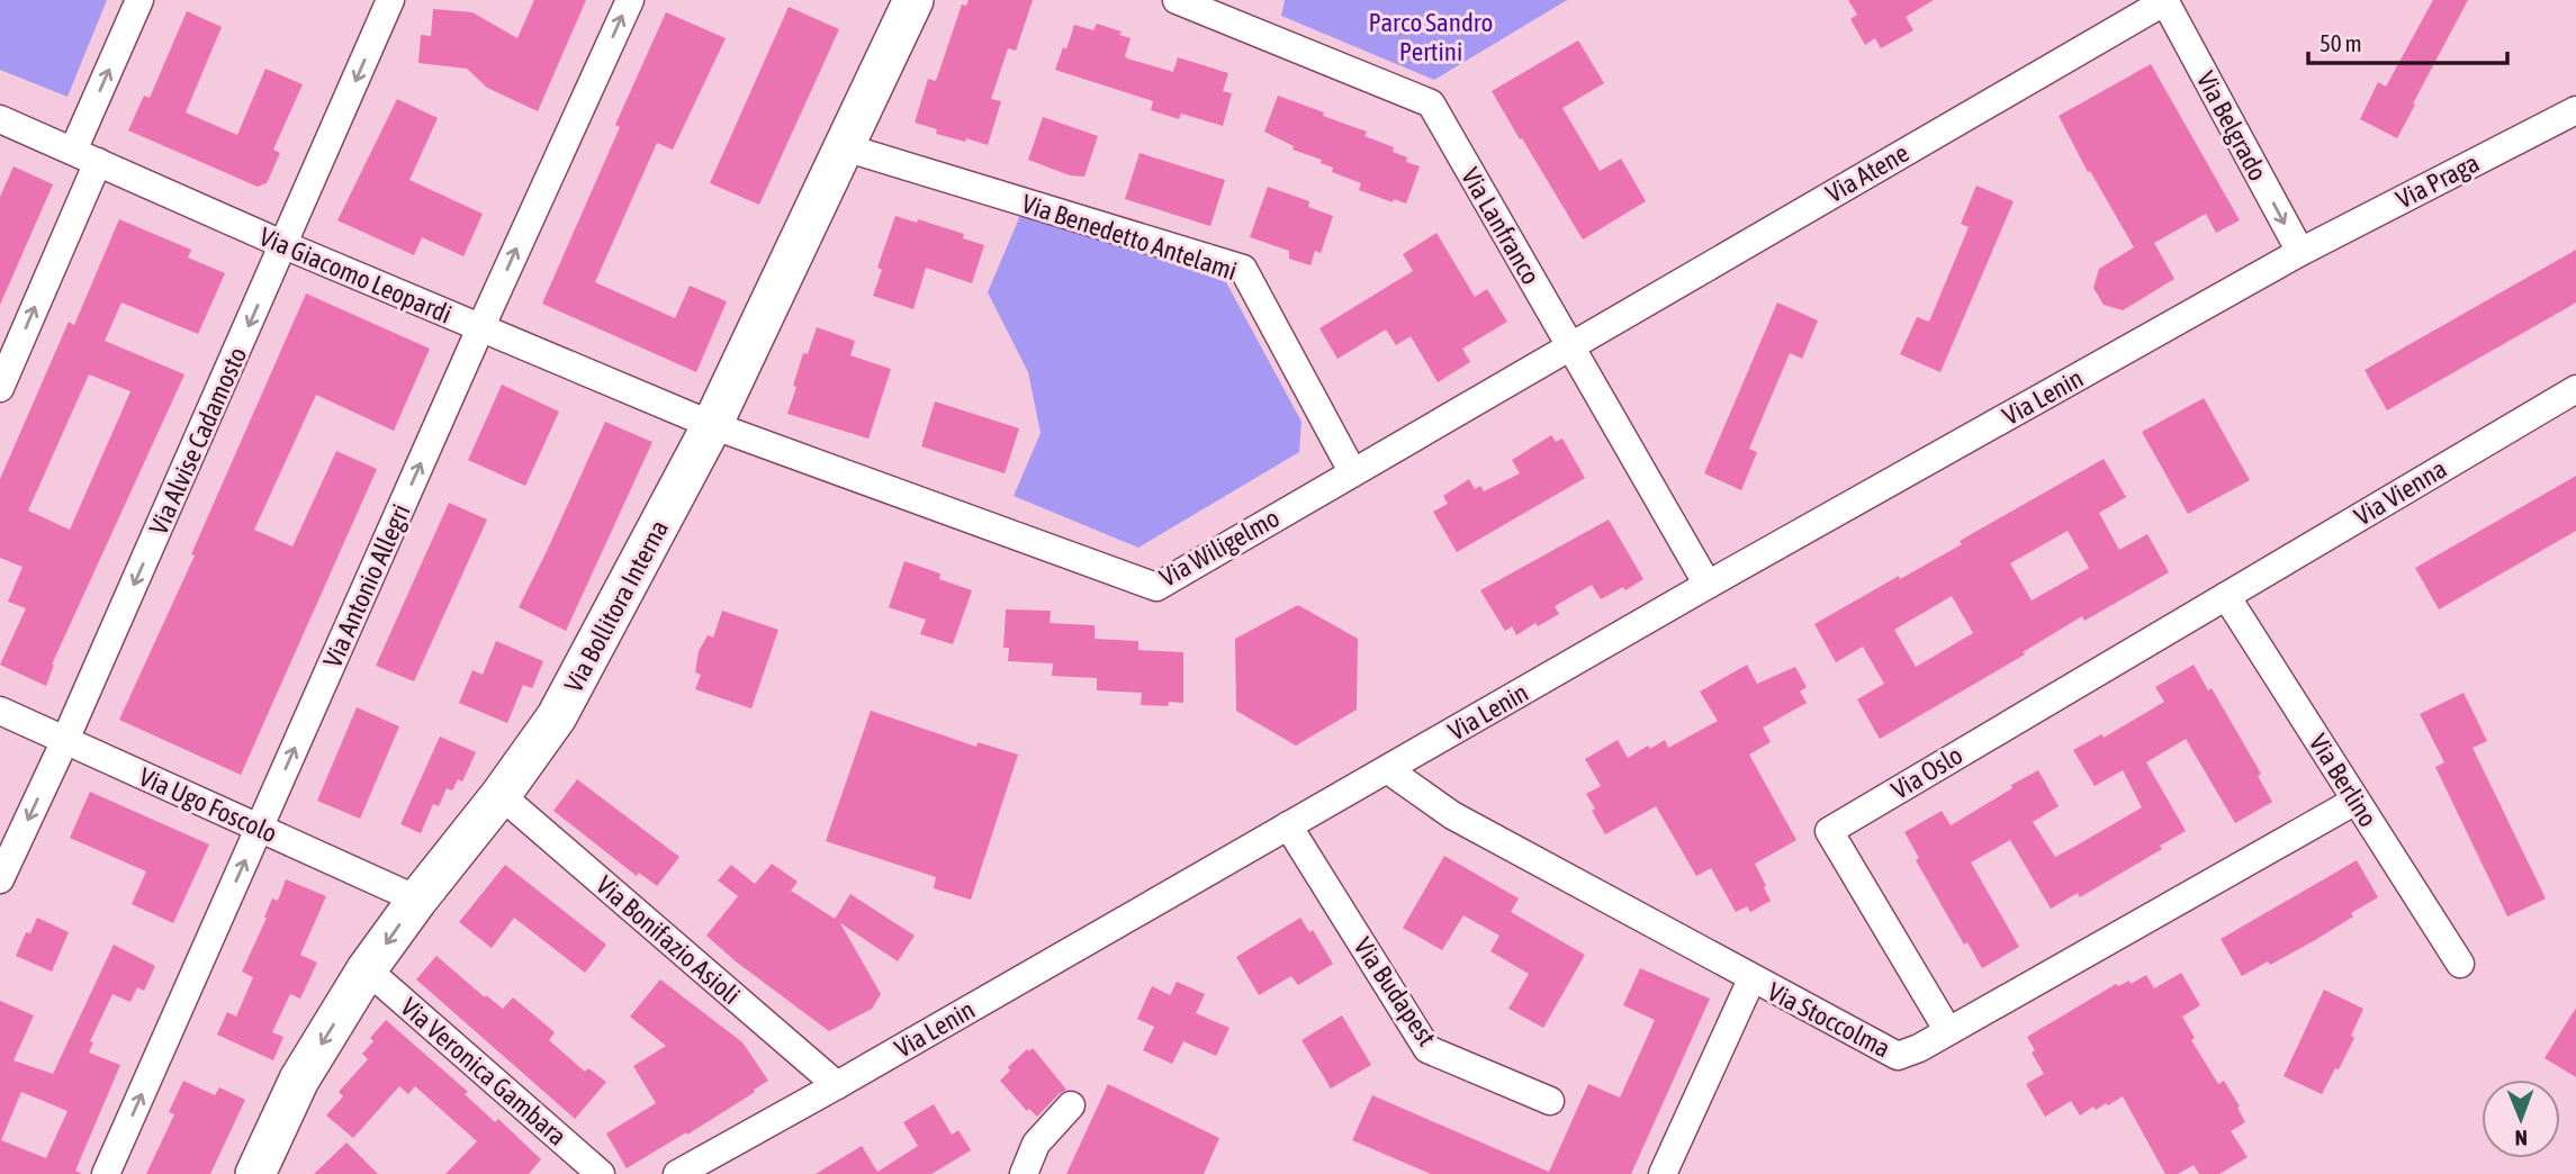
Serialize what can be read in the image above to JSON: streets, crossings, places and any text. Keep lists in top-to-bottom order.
{
  "streets": {
    "street": [
      "Via Belgrado",
      "Via Atene",
      "Via Praga",
      "Via Lanfranco",
      "Via Benedetto Antelami",
      "Via Giacomo Leopardi",
      "Via Lenin",
      "Via Alvise Cadamosto",
      "Via Vienna",
      "Via Wiligelmo",
      "Via Antonio Allegri",
      "Via Bollitora Interna",
      "Via Oslo",
      "Via Berlino",
      "Via Ugo Foscolo",
      "Via Bonifazio Asioli",
      "Via Budapest",
      "Via Stoccolma",
      "Via Veronica Gambara"
    ]
  },
  "crossings": [
    ["Via Belgrado", "Via Atene"],
    ["Via Belgrado", "Via Praga"],
    ["Via Belgrado", "Via Lenin"],
    ["Via Atene", "Via Lanfranco"],
    ["Via Atene", "Via Wiligelmo"],
    ["Via Praga", "Via Lenin"],
    ["Via Lanfranco", "Via Lenin"],
    ["Via Lanfranco", "Via Wiligelmo"],
    ["Via Benedetto Antelami", "Via Wiligelmo"],
    ["Via Benedetto Antelami", "Via Bollitora Interna"],
    ["Via Giacomo Leopardi", "Via Alvise Cadamosto"],
    ["Via Giacomo Leopardi", "Via Wiligelmo"],
    ["Via Giacomo Leopardi", "Via Antonio Allegri"],
    ["Via Giacomo Leopardi", "Via Bollitora Interna"],
    ["Via Lenin", "Via Bonifazio Asioli"],
    ["Via Lenin", "Via Budapest"],
    ["Via Lenin", "Via Stoccolma"],
    ["Via Alvise Cadamosto", "Via Ugo Foscolo"],
    ["Via Vienna", "Via Oslo"],
    ["Via Vienna", "Via Berlino"],
    ["Via Wiligelmo", "Via Bollitora Interna"],
    ["Via Antonio Allegri", "Via Ugo Foscolo"],
    ["Via Bollitora Interna", "Via Ugo Foscolo"],
    ["Via Bollitora Interna", "Via Bonifazio Asioli"],
    ["Via Bollitora Interna", "Via Veronica Gambara"],
    ["Via Oslo", "Via Berlino"],
    ["Via Oslo", "Via Stoccolma"],
    ["Via Berlino", "Via Stoccolma"]
  ],
  "one_way": ["Via Belgrado", "Via Antonio Allegri"],
  "parks": ["Parco Sandro Pertini"],
  "scale_bar": "50 m",
  "north": "bottom"
}
